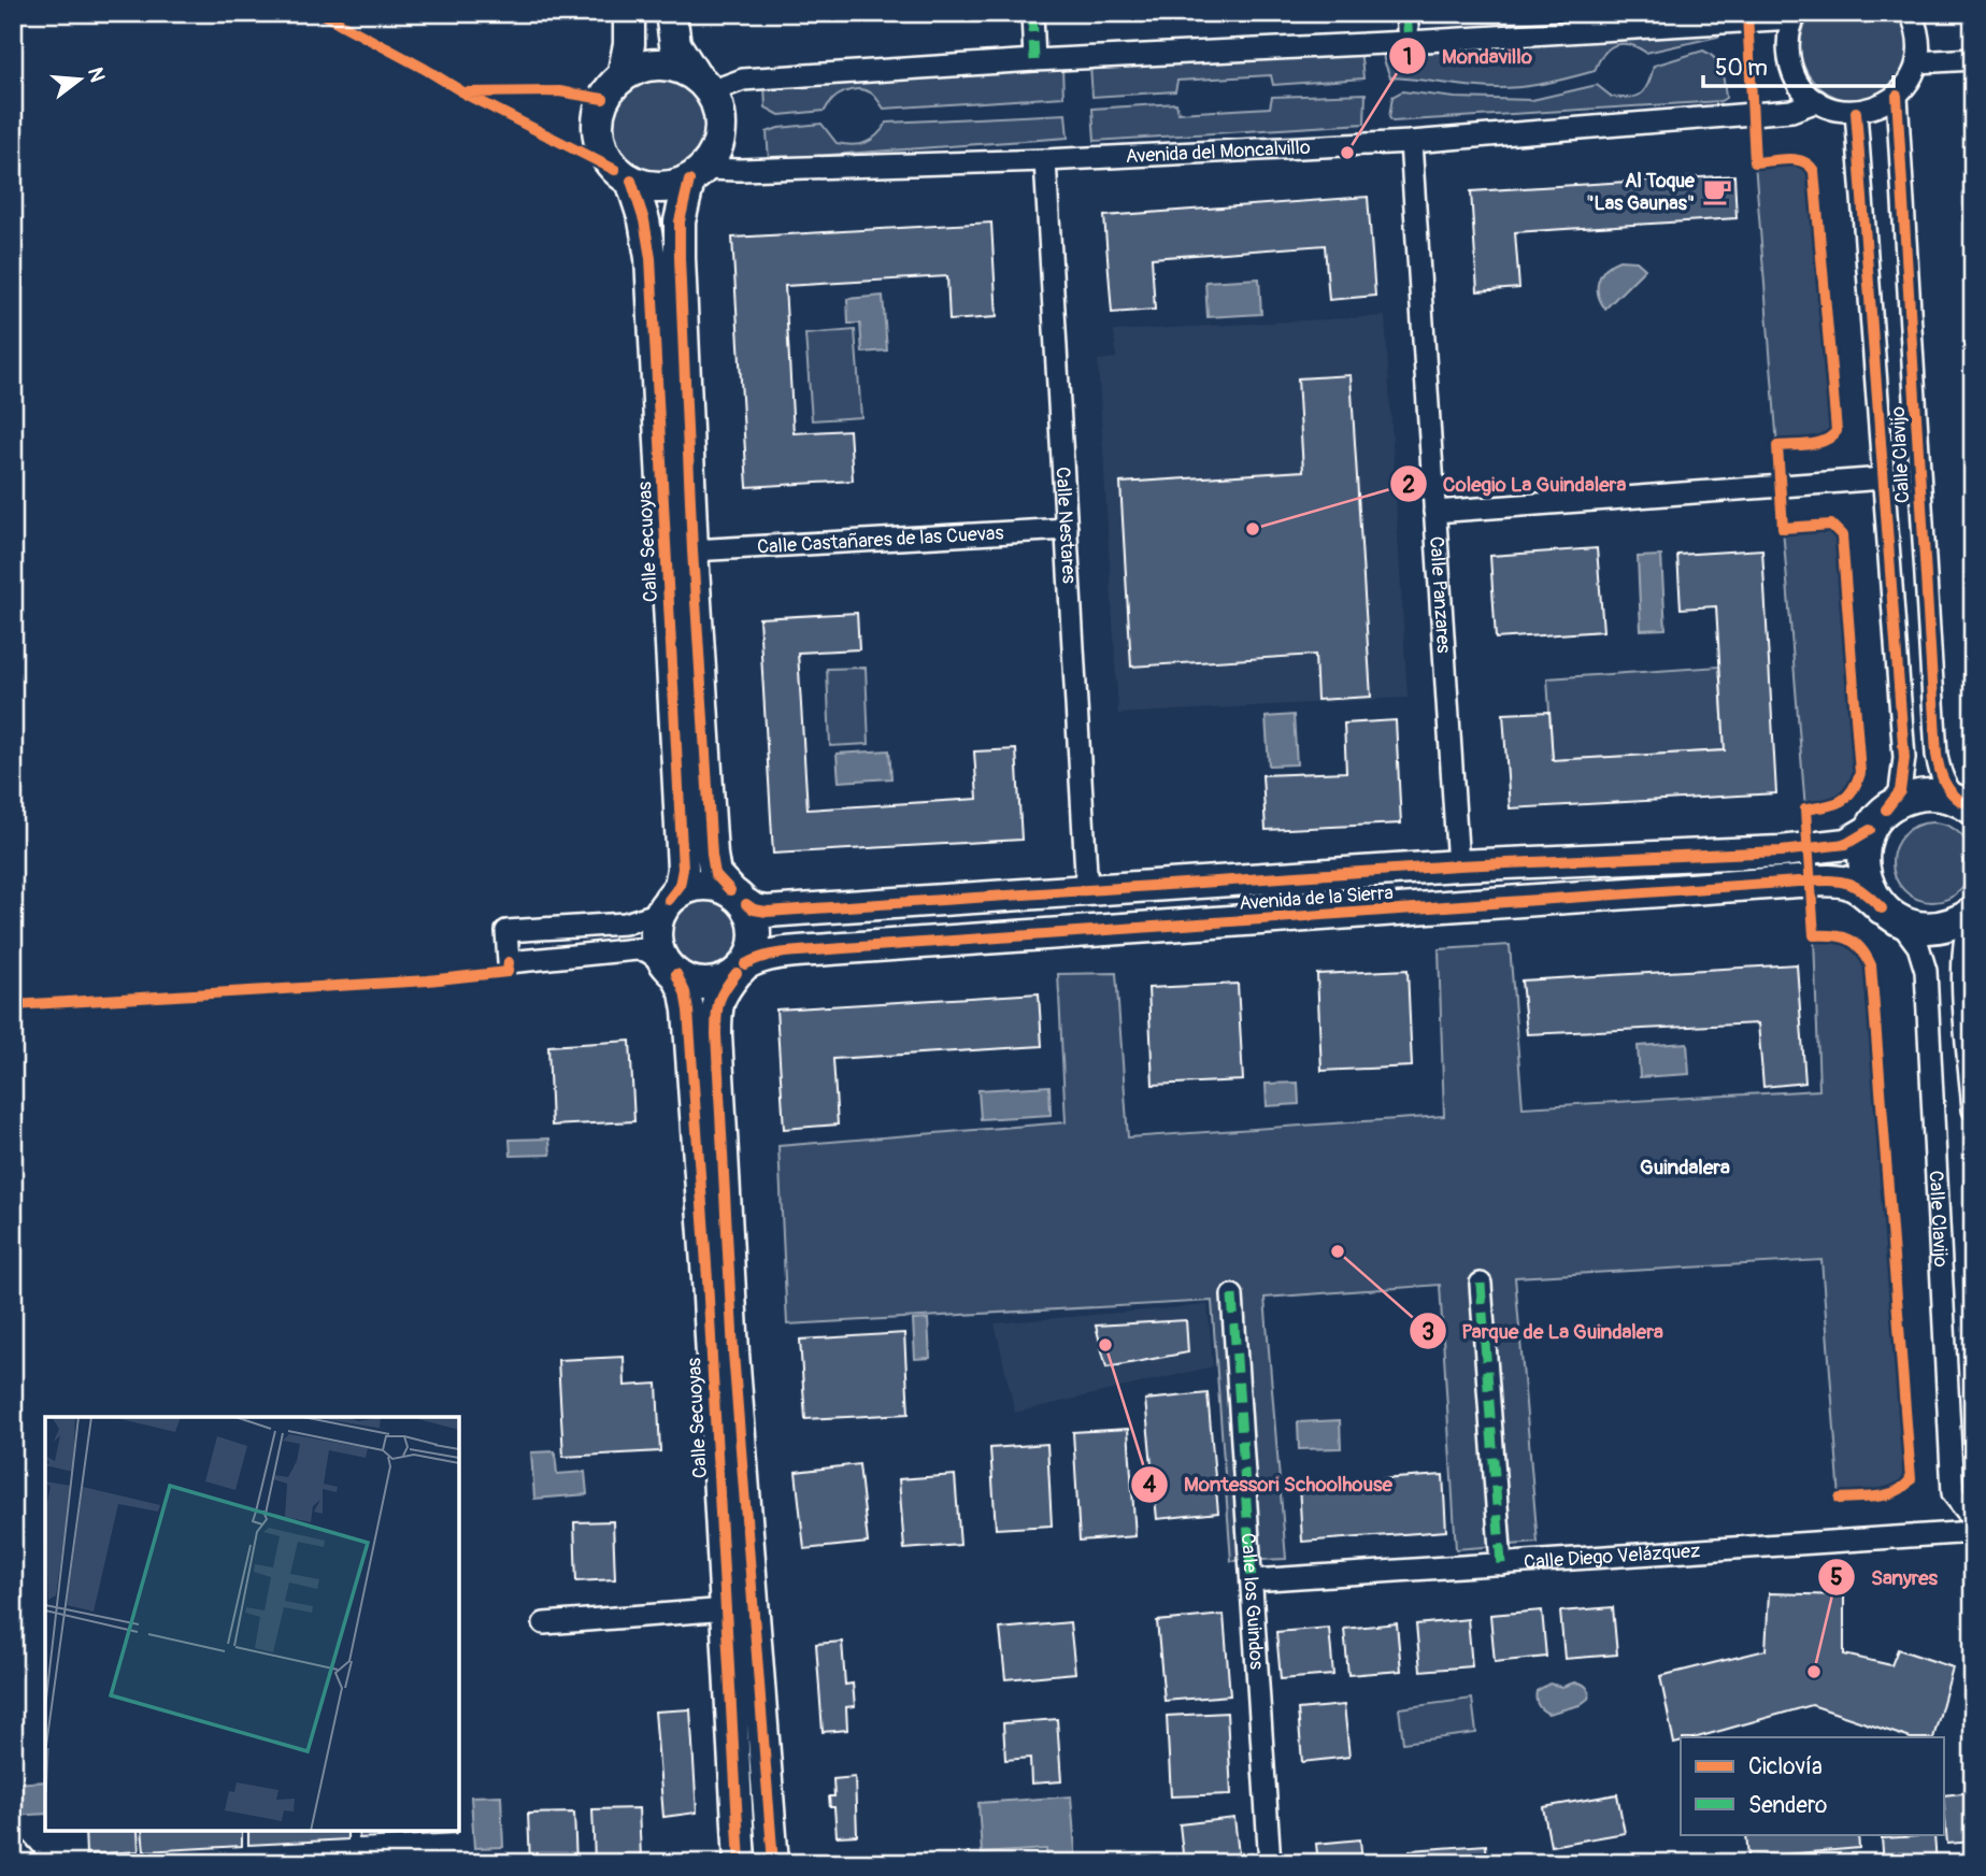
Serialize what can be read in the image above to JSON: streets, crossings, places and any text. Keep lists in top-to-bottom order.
{
  "streets": {
    "main road": ["Calle Secuoyas", "Avenida de la Sierra"],
    "street": [
      "Avenida del Moncalvillo",
      "Calle Clavijo",
      "Calle Nestares",
      "Calle Castañares de las Cuevas",
      "Calle Panzares",
      "Calle Diego Velázquez",
      "Calle los Guindos"
    ]
  },
  "crossings": [
    ["Avenida del Moncalvillo", "Calle Nestares"],
    ["Avenida del Moncalvillo", "Calle Secuoyas"],
    ["Avenida del Moncalvillo", "Calle Panzares"],
    ["Calle Clavijo", "Avenida de la Sierra"],
    ["Calle Nestares", "Calle Castañares de las Cuevas"],
    ["Calle Nestares", "Avenida de la Sierra"],
    ["Calle Secuoyas", "Avenida de la Sierra"],
    ["Calle Panzares", "Avenida de la Sierra"],
    ["Calle Diego Velázquez", "Calle los Guindos"]
  ],
  "districts": ["Guindalera"],
  "places": {
    "other": [
      "Mondavillo",
      "Colegio La Guindalera",
      "Parque de La Guindalera",
      "Montessori Schoolhouse",
      "Sanyres"
    ],
    "cafe": ["Al Toque \"Las Gaunas\""]
  },
  "legend": ["Ciclovía", "Sendero"],
  "scale_bar": "50 m",
  "north": "right"
}
